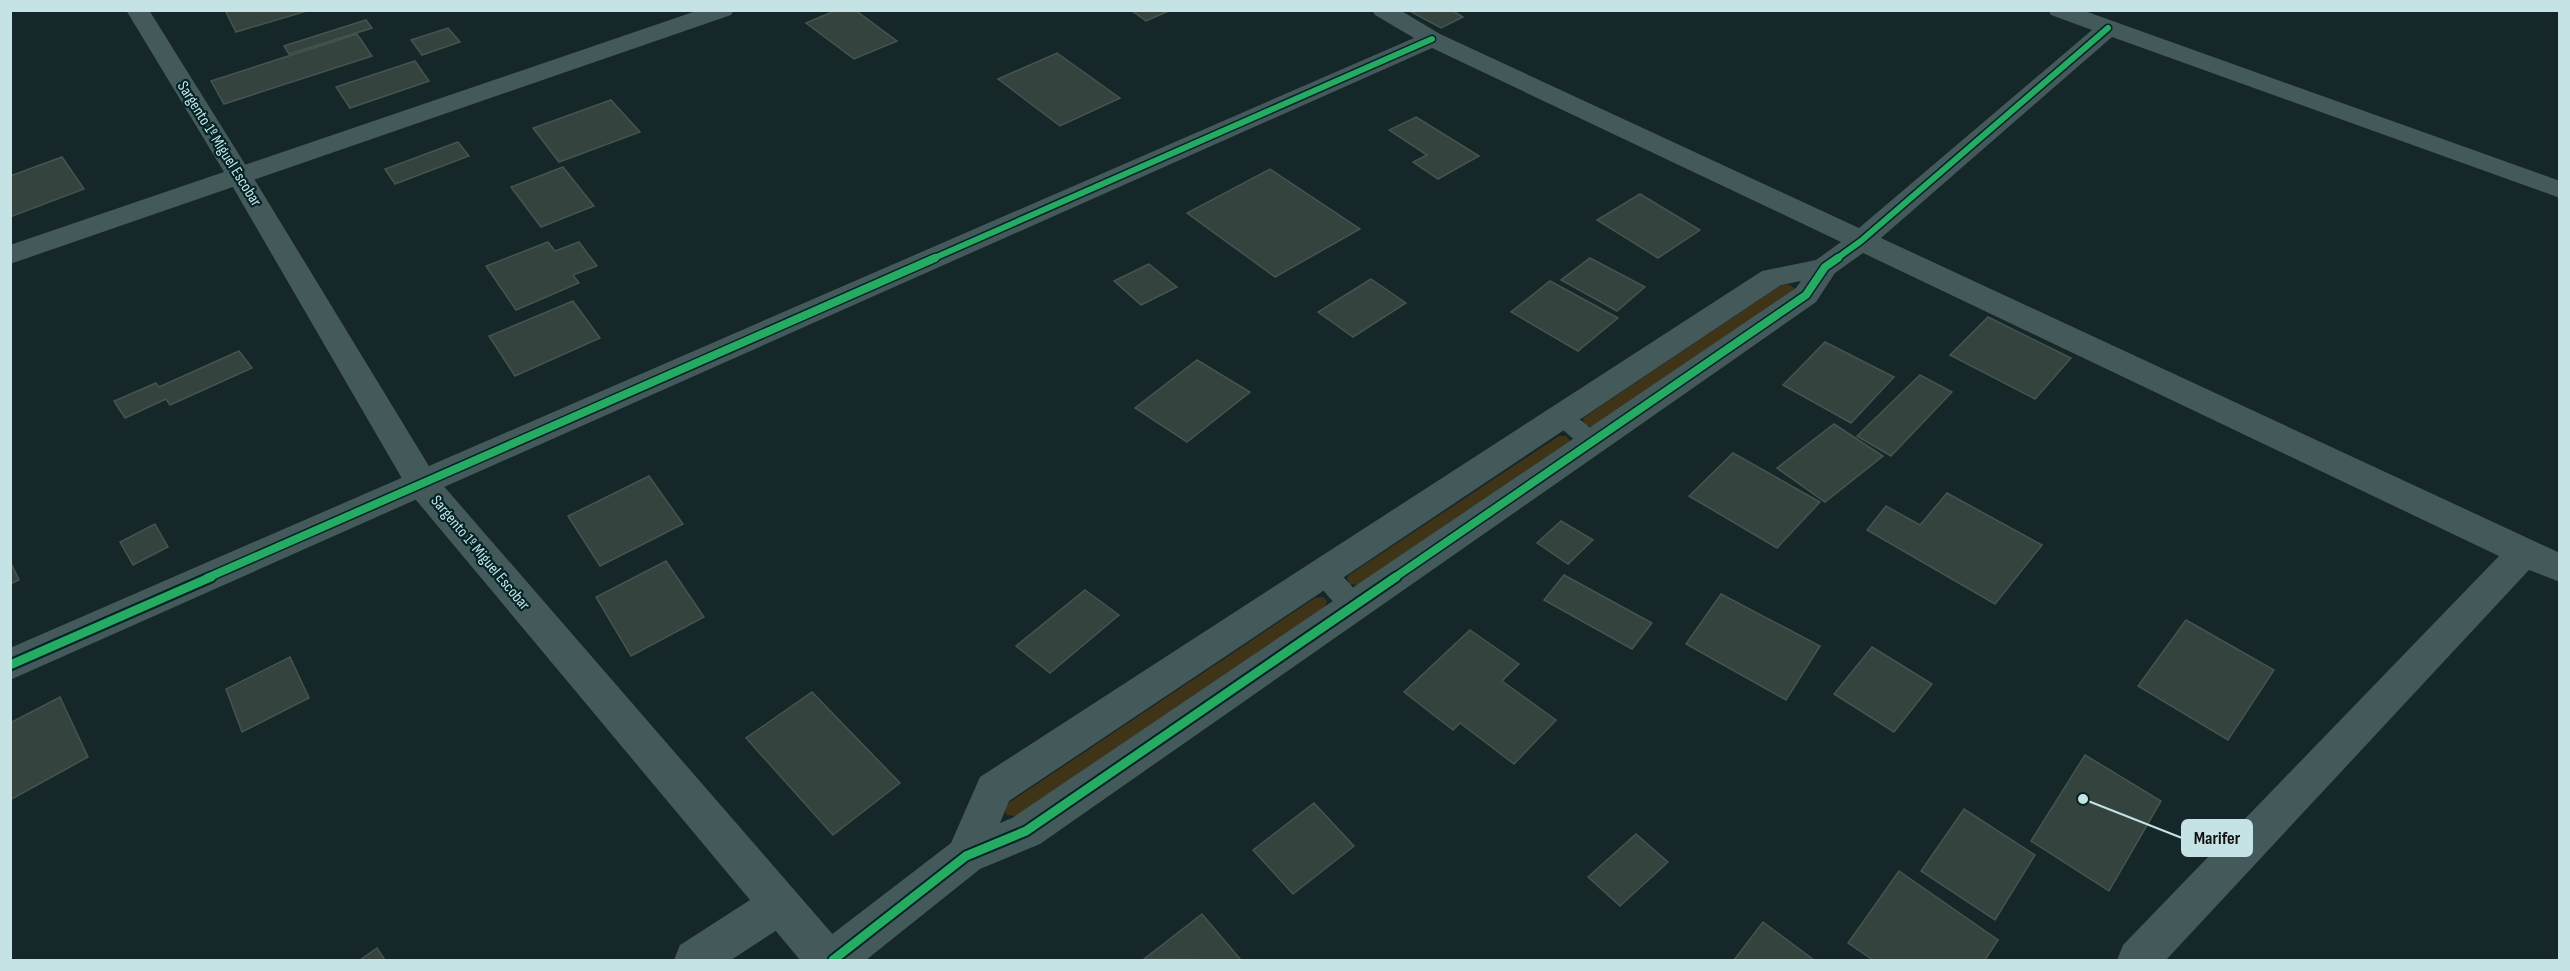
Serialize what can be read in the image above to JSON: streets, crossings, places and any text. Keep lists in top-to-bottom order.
{
  "streets": {
    "street": ["Sargento 1º Miguel Escobar"]
  },
  "places": ["Marifer"]
}
